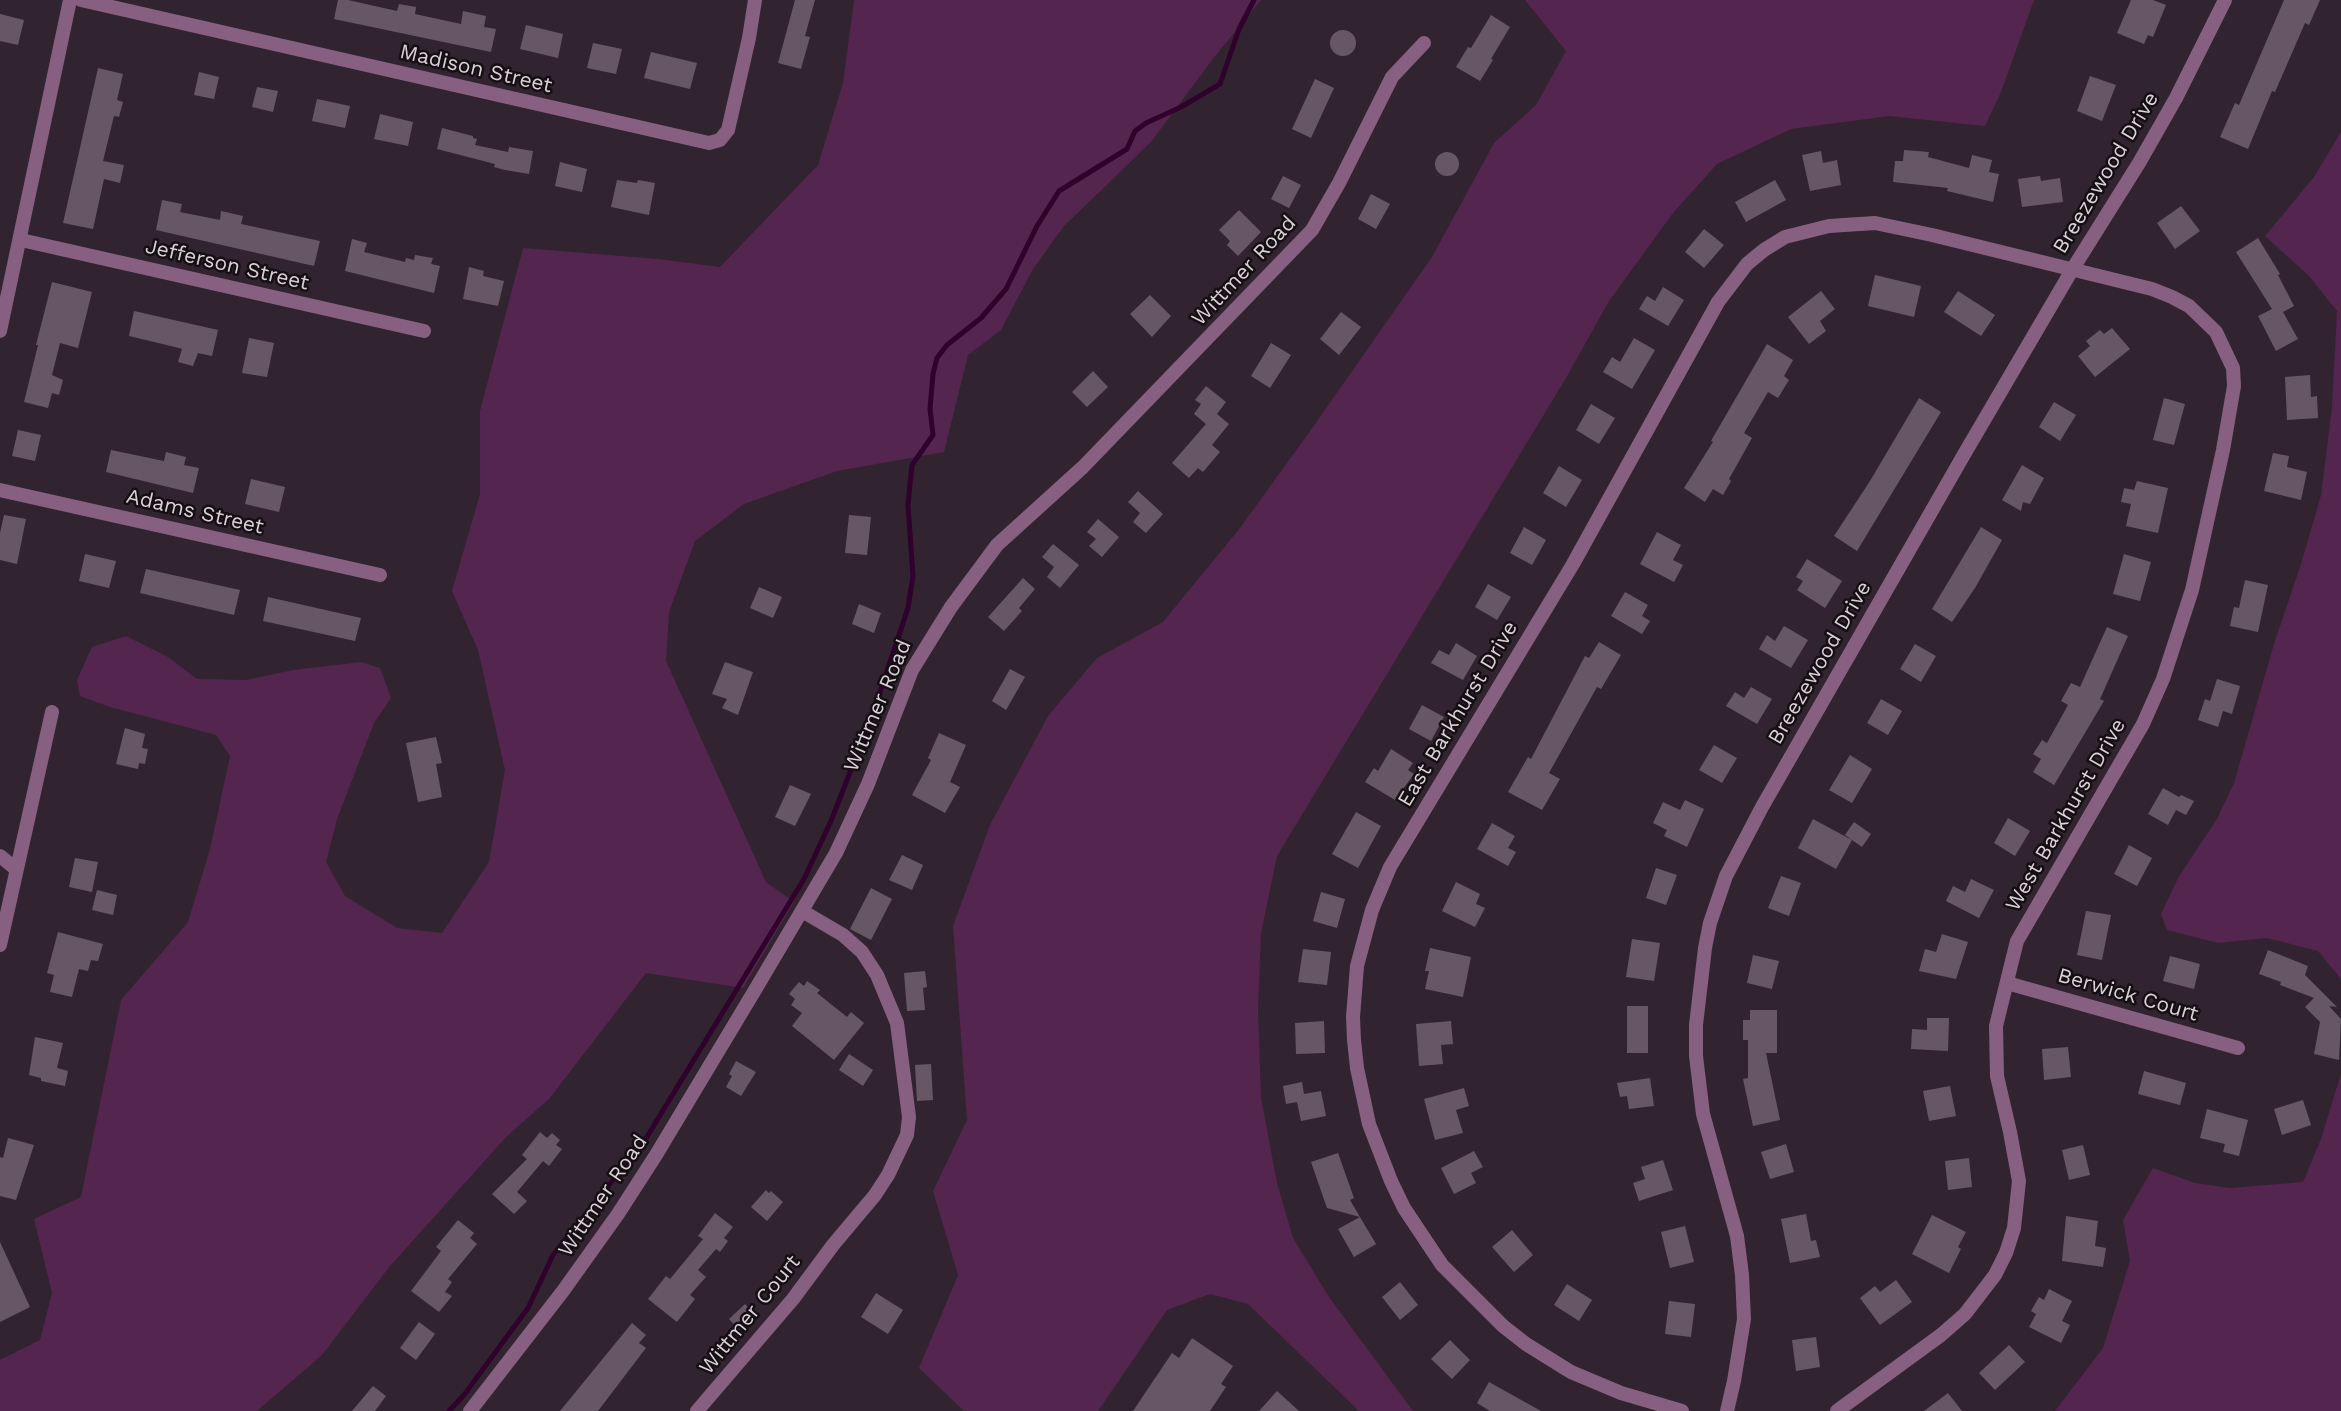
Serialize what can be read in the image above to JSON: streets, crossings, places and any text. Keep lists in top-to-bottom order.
{
  "streets": {
    "street": [
      "Madison Street",
      "Breezewood Drive",
      "Jefferson Street",
      "Wittmer Road",
      "Adams Street",
      "East Barkhurst Drive",
      "West Barkhurst Drive",
      "Berwick Court",
      "Wittmer Court"
    ]
  },
  "crossings": [
    ["Breezewood Drive", "East Barkhurst Drive"],
    ["Breezewood Drive", "West Barkhurst Drive"],
    ["Wittmer Road", "Wittmer Court"],
    ["East Barkhurst Drive", "West Barkhurst Drive"],
    ["West Barkhurst Drive", "Berwick Court"]
  ]
}
